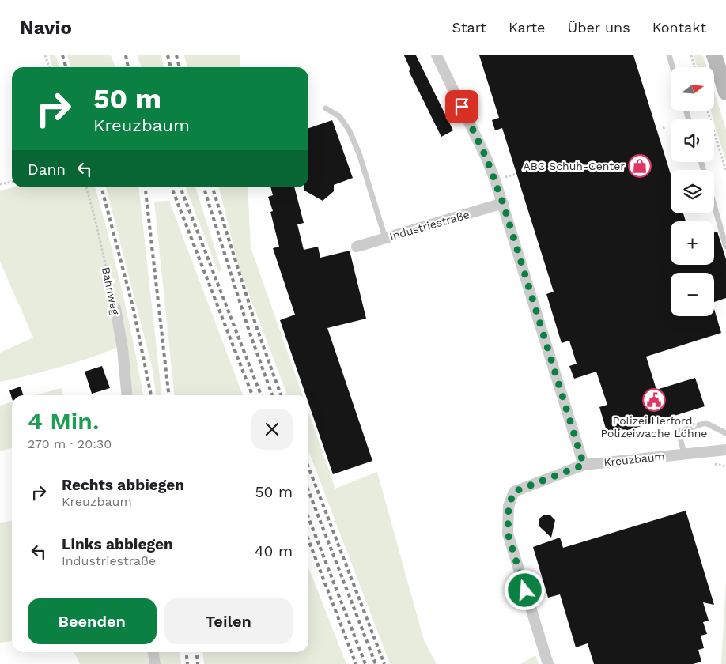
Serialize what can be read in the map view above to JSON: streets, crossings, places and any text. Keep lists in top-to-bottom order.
{
  "streets": {
    "street": ["Industriestraße", "Bahnweg", "Kreuzbaum"]
  },
  "places": {
    "shop": ["ABC Schuh-Center"],
    "public building": ["Polizei Herford, Polizeiwache Löhne"]
  },
  "north": "right",
  "page": {
    "header": "Navio",
    "nav": [
      "Start",
      "Karte",
      "Über uns",
      "Kontakt"
    ],
    "map_buttons": ["+", "−"],
    "turn": ["50 m", "Kreuzbaum"],
    "then": "Dann",
    "heading": ["4 Min.", "270 m · 20:30"],
    "list": [
      {
        "name": "Rechts abbiegen",
        "note": "Kreuzbaum",
        "value": "50 m"
      },
      {
        "name": "Links abbiegen",
        "note": "Industriestraße",
        "value": "40 m"
      }
    ],
    "buttons": ["Beenden", "Teilen"]
  }
}
